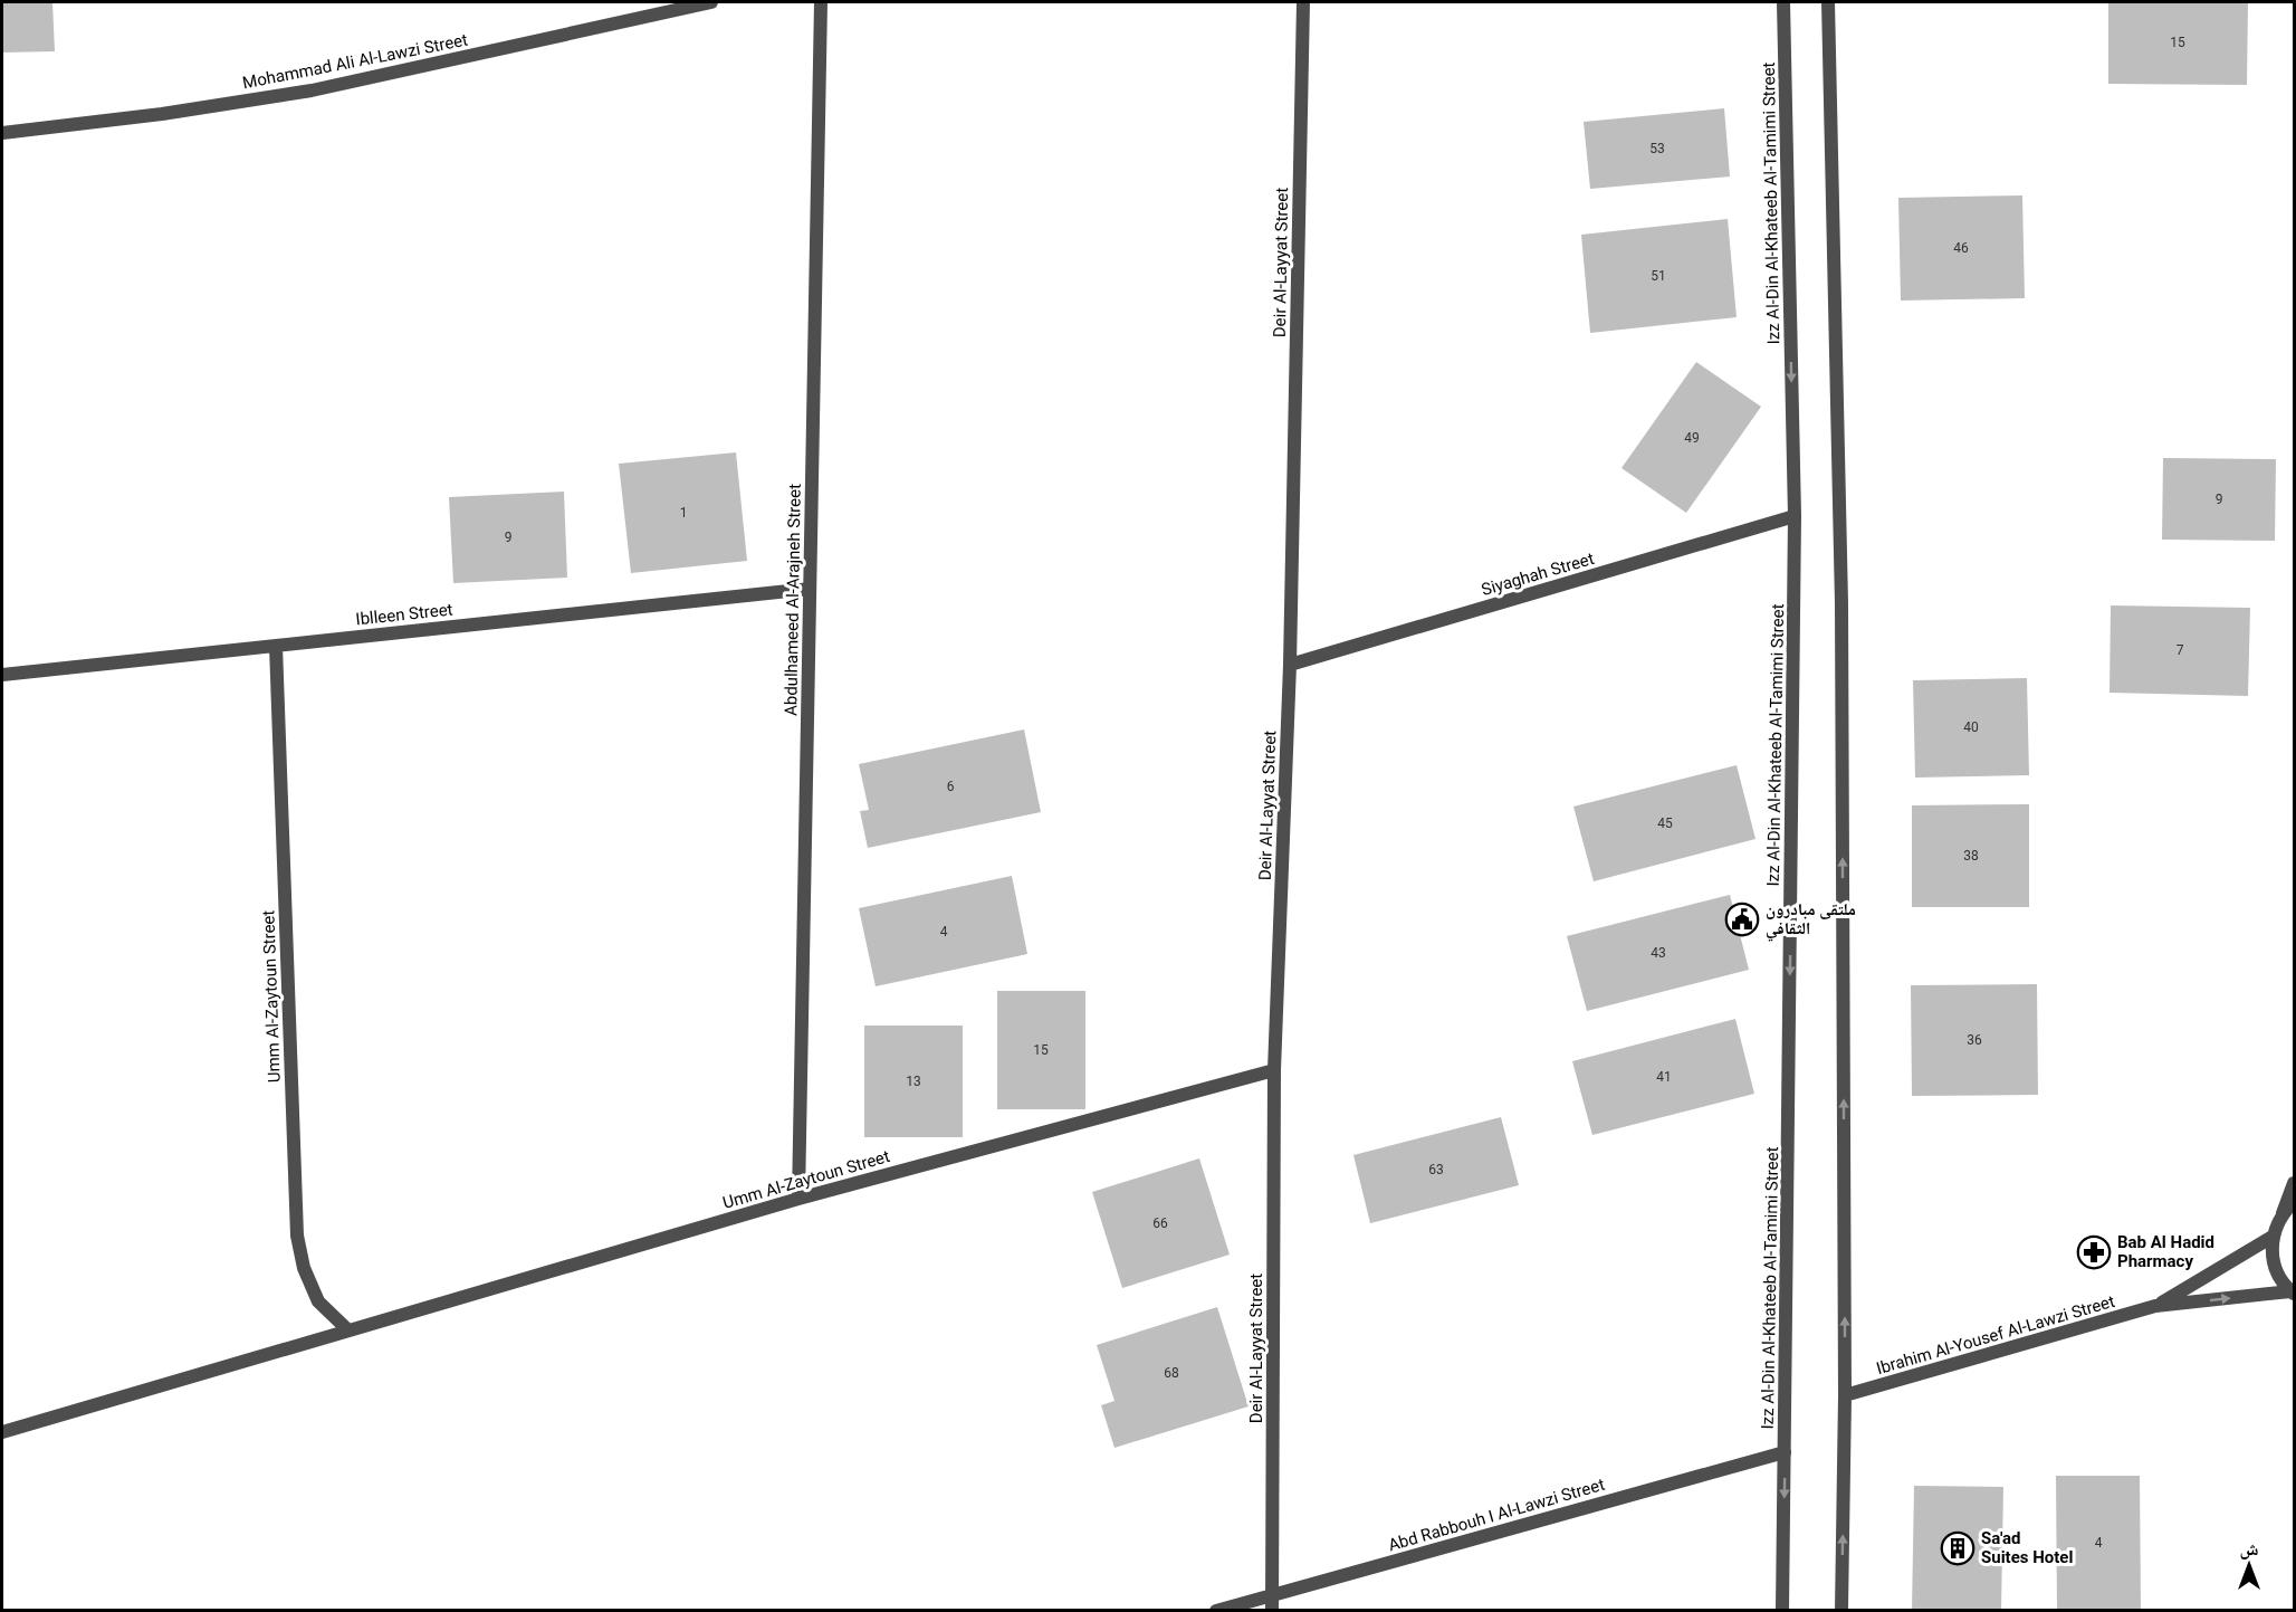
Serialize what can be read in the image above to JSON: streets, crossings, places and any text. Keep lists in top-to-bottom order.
{
  "streets": {
    "street": [
      "Mohammad Ali Al-Lawzi Street",
      "Izz Al-Din Al-Khateeb Al-Tamimi Street",
      "Deir Al-Layyat Street",
      "Siyaghah Street",
      "Abdulhameed Al-Arajneh Street",
      "Iblleen Street",
      "Umm Al-Zaytoun Street",
      "Ibrahim Al-Yousef Al-Lawzi Street",
      "Abd Rabbouh I Al-Lawzi Street"
    ]
  },
  "crossings": [
    ["Izz Al-Din Al-Khateeb Al-Tamimi Street", "Siyaghah Street"],
    ["Izz Al-Din Al-Khateeb Al-Tamimi Street", "Abd Rabbouh I Al-Lawzi Street"],
    ["Deir Al-Layyat Street", "Siyaghah Street"],
    ["Deir Al-Layyat Street", "Umm Al-Zaytoun Street"],
    ["Deir Al-Layyat Street", "Abd Rabbouh I Al-Lawzi Street"],
    ["Abdulhameed Al-Arajneh Street", "Iblleen Street"],
    ["Abdulhameed Al-Arajneh Street", "Umm Al-Zaytoun Street"],
    ["Iblleen Street", "Umm Al-Zaytoun Street"]
  ],
  "places": {
    "public building": ["ملتقى مبادرون الثقافي"],
    "pharmacy": ["Bab Al Hadid Pharmacy"],
    "building": ["Sa'ad Suites Hotel"]
  },
  "house_numbers": [
    "15",
    "53",
    "46",
    "51",
    "49",
    "9",
    "1",
    "9",
    "7",
    "40",
    "6",
    "45",
    "38",
    "4",
    "43",
    "36",
    "15",
    "41",
    "13",
    "63",
    "66",
    "68",
    "4"
  ],
  "north": "top"
}
